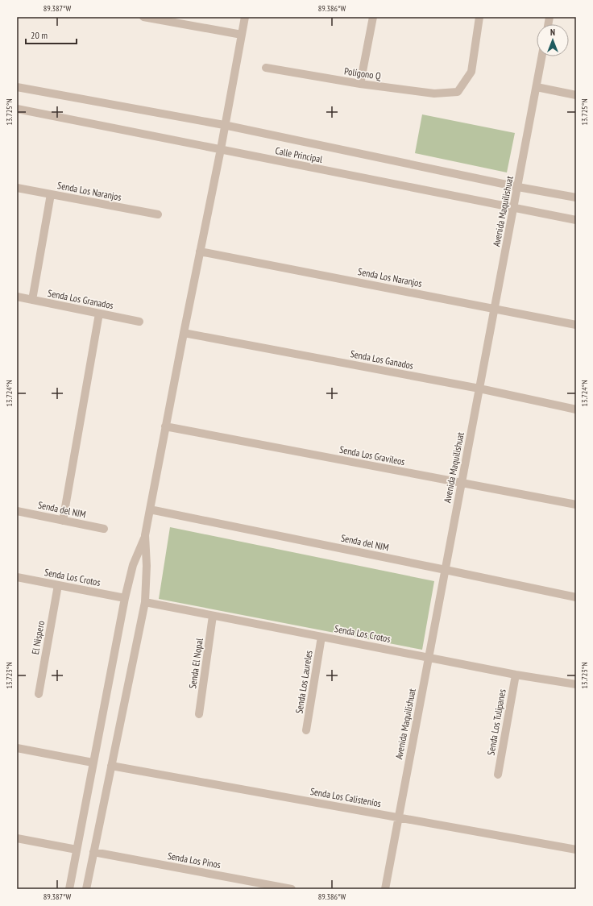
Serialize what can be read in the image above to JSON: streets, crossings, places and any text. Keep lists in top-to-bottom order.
{
  "streets": {
    "street": [
      "Polígono Q",
      "Calle Principal",
      "Senda Los Naranjos",
      "Avenida Maquilishuat",
      "Senda Los Granados",
      "Senda Los Ganados",
      "Senda Los Gravileos",
      "Senda del NIM",
      "Senda Los Crotos",
      "El Nispero",
      "Senda El Nopal",
      "Senda Los Laureles",
      "Senda Los Tulipanes",
      "Senda Los Calistenios",
      "Senda Los Pinos"
    ]
  },
  "crossings": [
    ["Calle Principal", "Avenida Maquilishuat"],
    ["Senda Los Naranjos", "Avenida Maquilishuat"],
    ["Avenida Maquilishuat", "Senda Los Ganados"],
    ["Avenida Maquilishuat", "Senda Los Gravileos"],
    ["Avenida Maquilishuat", "Senda del NIM"],
    ["Avenida Maquilishuat", "Senda Los Crotos"],
    ["Avenida Maquilishuat", "Senda Los Calistenios"],
    ["Senda Los Crotos", "El Nispero"],
    ["Senda Los Crotos", "Senda El Nopal"],
    ["Senda Los Crotos", "Senda Los Laureles"],
    ["Senda Los Crotos", "Senda Los Tulipanes"]
  ],
  "scale_bar": "20 m",
  "north": "top",
  "coordinates": [
    "89.387°W",
    "89.386°W",
    "13.725°N",
    "13.724°N",
    "13.723°N"
  ]
}
